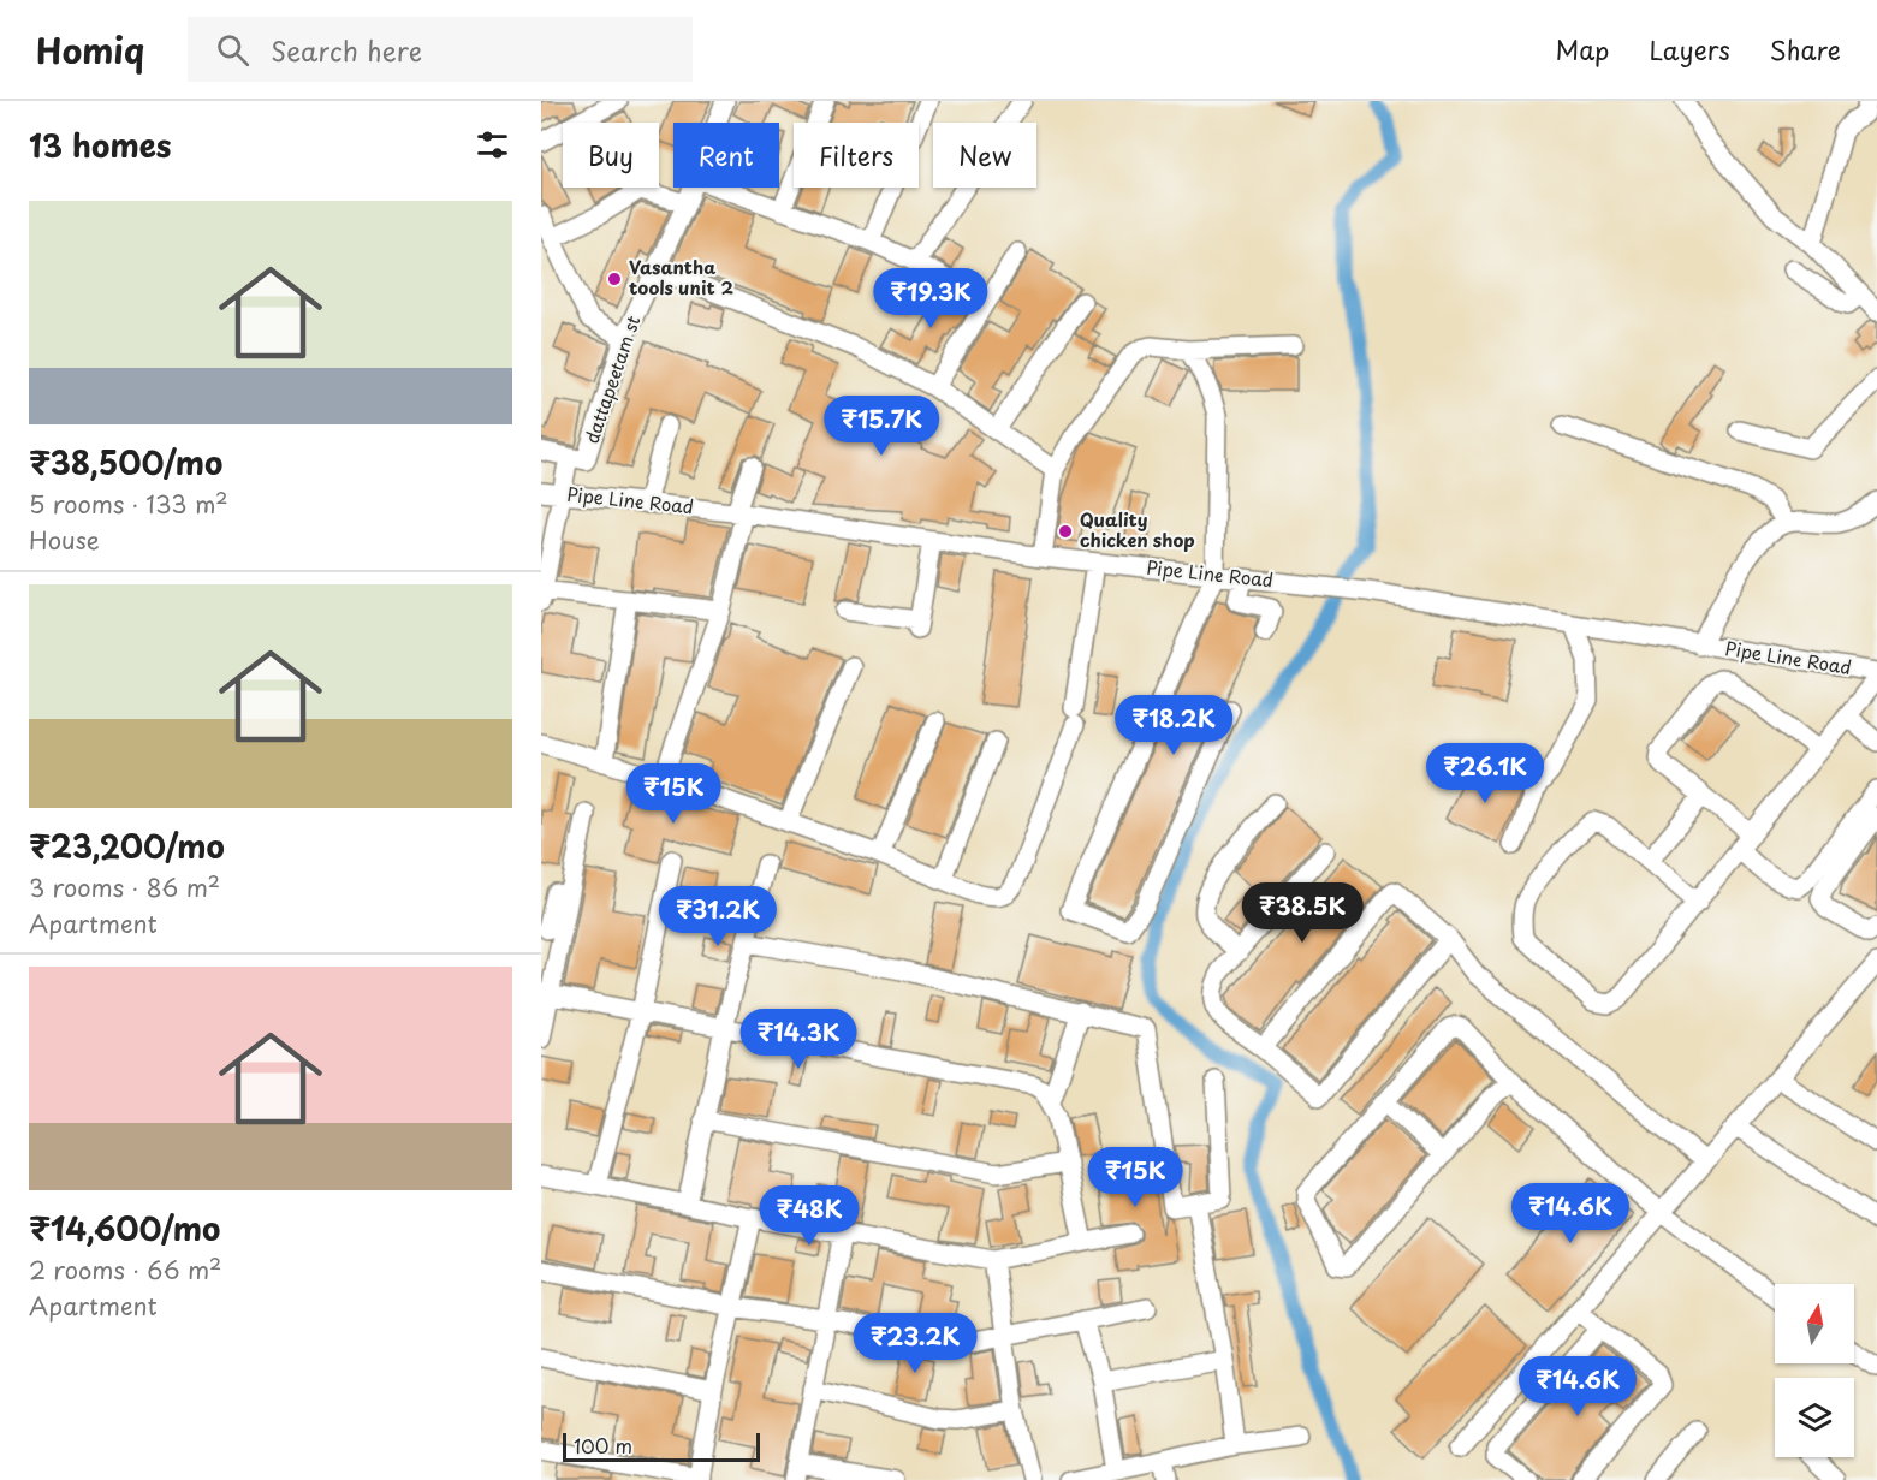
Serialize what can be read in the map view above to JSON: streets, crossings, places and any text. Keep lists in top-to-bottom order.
{
  "streets": {
    "street": ["dattapeetam st", "Pipe Line Road"]
  },
  "crossings": [
    ["dattapeetam st", "Pipe Line Road"]
  ],
  "places": ["Vasantha tools unit 2", "Quality chicken shop"],
  "scale_bar": "100 m",
  "north": "top",
  "page": {
    "header": "Homiq",
    "search": "Search here",
    "nav": ["Map", "Layers", "Share"],
    "heading": "13 homes",
    "chip": [
      "Buy",
      "Rent",
      "Filters",
      "New"
    ],
    "list": [
      {
        "name": "₹38,500/mo",
        "note": "5 rooms · 133 m² · House"
      },
      {
        "name": "₹23,200/mo",
        "note": "3 rooms · 86 m² · Apartment"
      },
      {
        "name": "₹14,600/mo",
        "note": "2 rooms · 66 m² · Apartment"
      }
    ],
    "price": [
      "₹19.3K",
      "₹15.7K",
      "₹18.2K",
      "₹26.1K",
      "₹15K",
      "₹38.5K",
      "₹31.2K",
      "₹14.3K",
      "₹15K",
      "₹14.6K",
      "₹48K",
      "₹23.2K",
      "₹14.6K"
    ],
    "scale": "100 m"
  }
}
